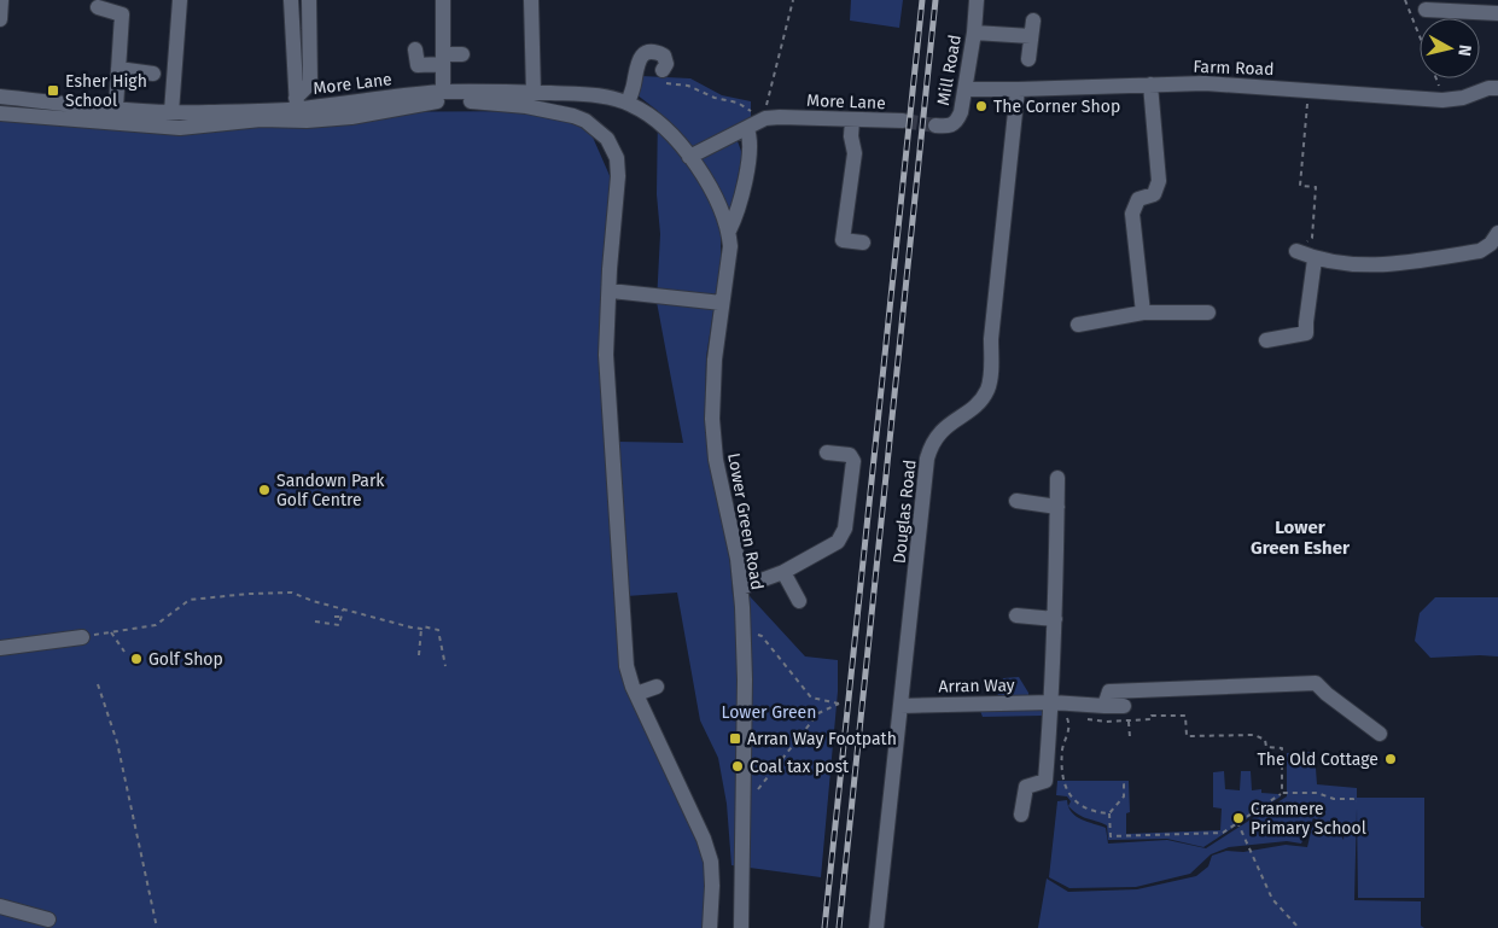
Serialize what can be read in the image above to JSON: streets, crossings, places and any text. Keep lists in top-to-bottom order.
{
  "streets": {
    "street": [
      "Farm Road",
      "Mill Road",
      "More Lane",
      "Douglas Road",
      "Lower Green Road",
      "Arran Way"
    ]
  },
  "crossings": [
    ["Farm Road", "Mill Road"],
    ["Farm Road", "Douglas Road"],
    ["More Lane", "Lower Green Road"],
    ["Douglas Road", "Arran Way"]
  ],
  "districts": ["Lower Green Esher"],
  "parks": ["Lower Green"],
  "places": {
    "transit": ["Esher High School", "Arran Way Footpath"],
    "other": [
      "The Corner Shop",
      "Sandown Park Golf Centre",
      "Golf Shop",
      "The Old Cottage",
      "Coal tax post",
      "Cranmere Primary School"
    ]
  },
  "north": "right"
}
